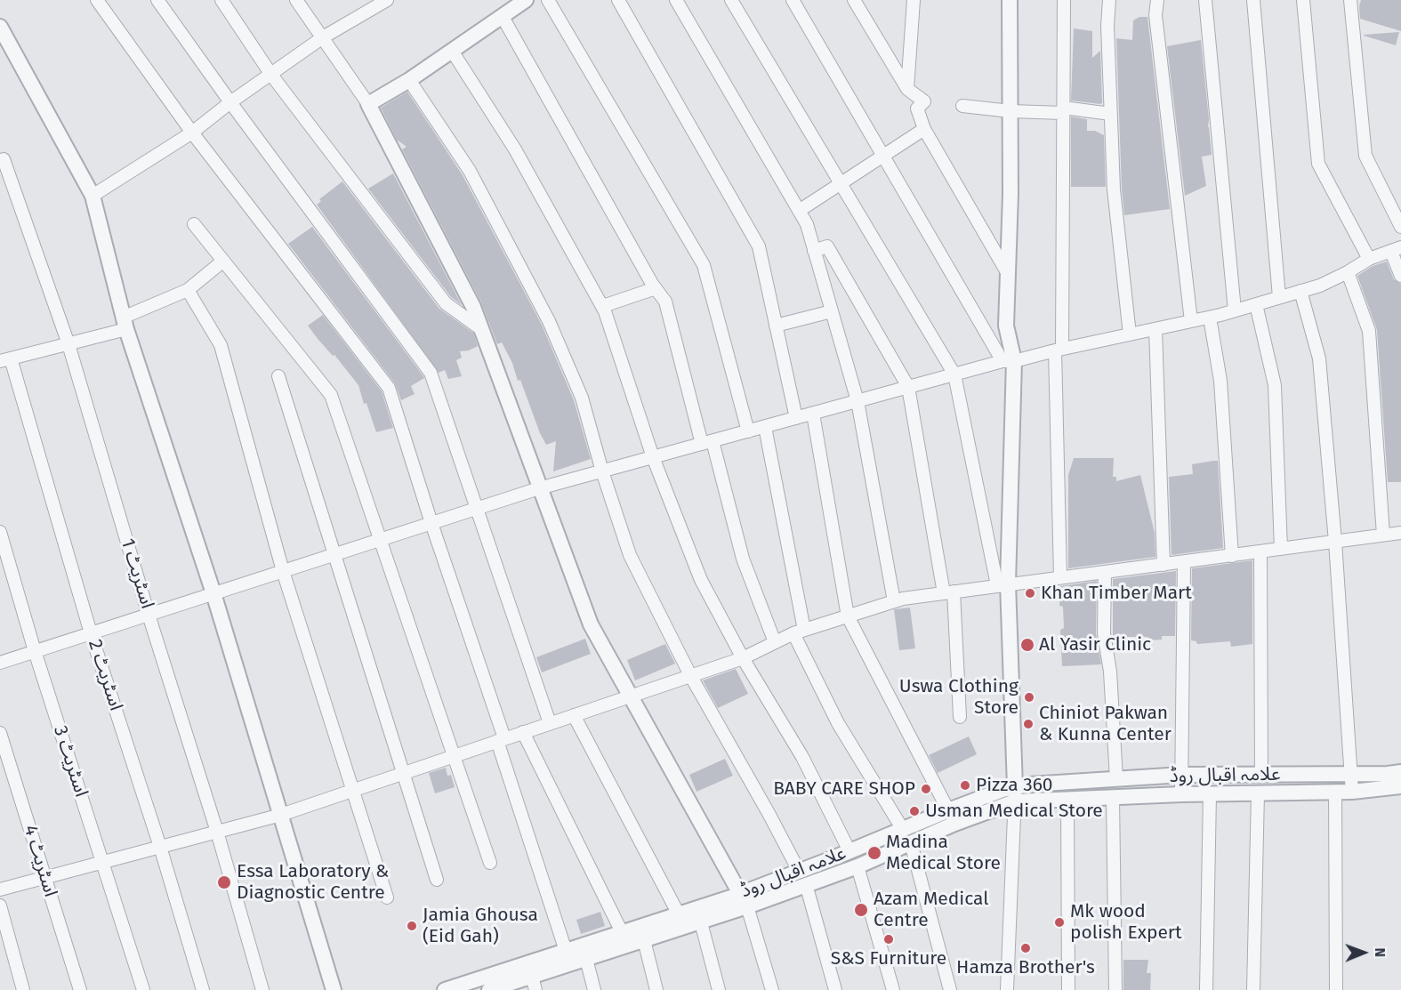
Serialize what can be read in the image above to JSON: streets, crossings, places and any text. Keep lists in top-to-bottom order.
{
  "streets": {
    "street": [
      "اسٹریٹ 1",
      "اسٹریٹ 2",
      "اسٹریٹ 3",
      "علامہ اقبال روڈ",
      "اسٹریٹ 4"
    ]
  },
  "places": [
    "Khan Timber Mart",
    "Al Yasir Clinic",
    "Uswa Clothing Store",
    "Chiniot Pakwan & Kunna Center",
    "Pizza 360",
    "BABY CARE SHOP",
    "Usman Medical Store",
    "Madina Medical Store",
    "Essa Laboratory & Diagnostic Centre",
    "Azam Medical Centre",
    "Mk wood polish Expert",
    "Jamia Ghousa (Eid Gah)",
    "S&S Furniture",
    "Hamza Brother's"
  ],
  "north": "right"
}
